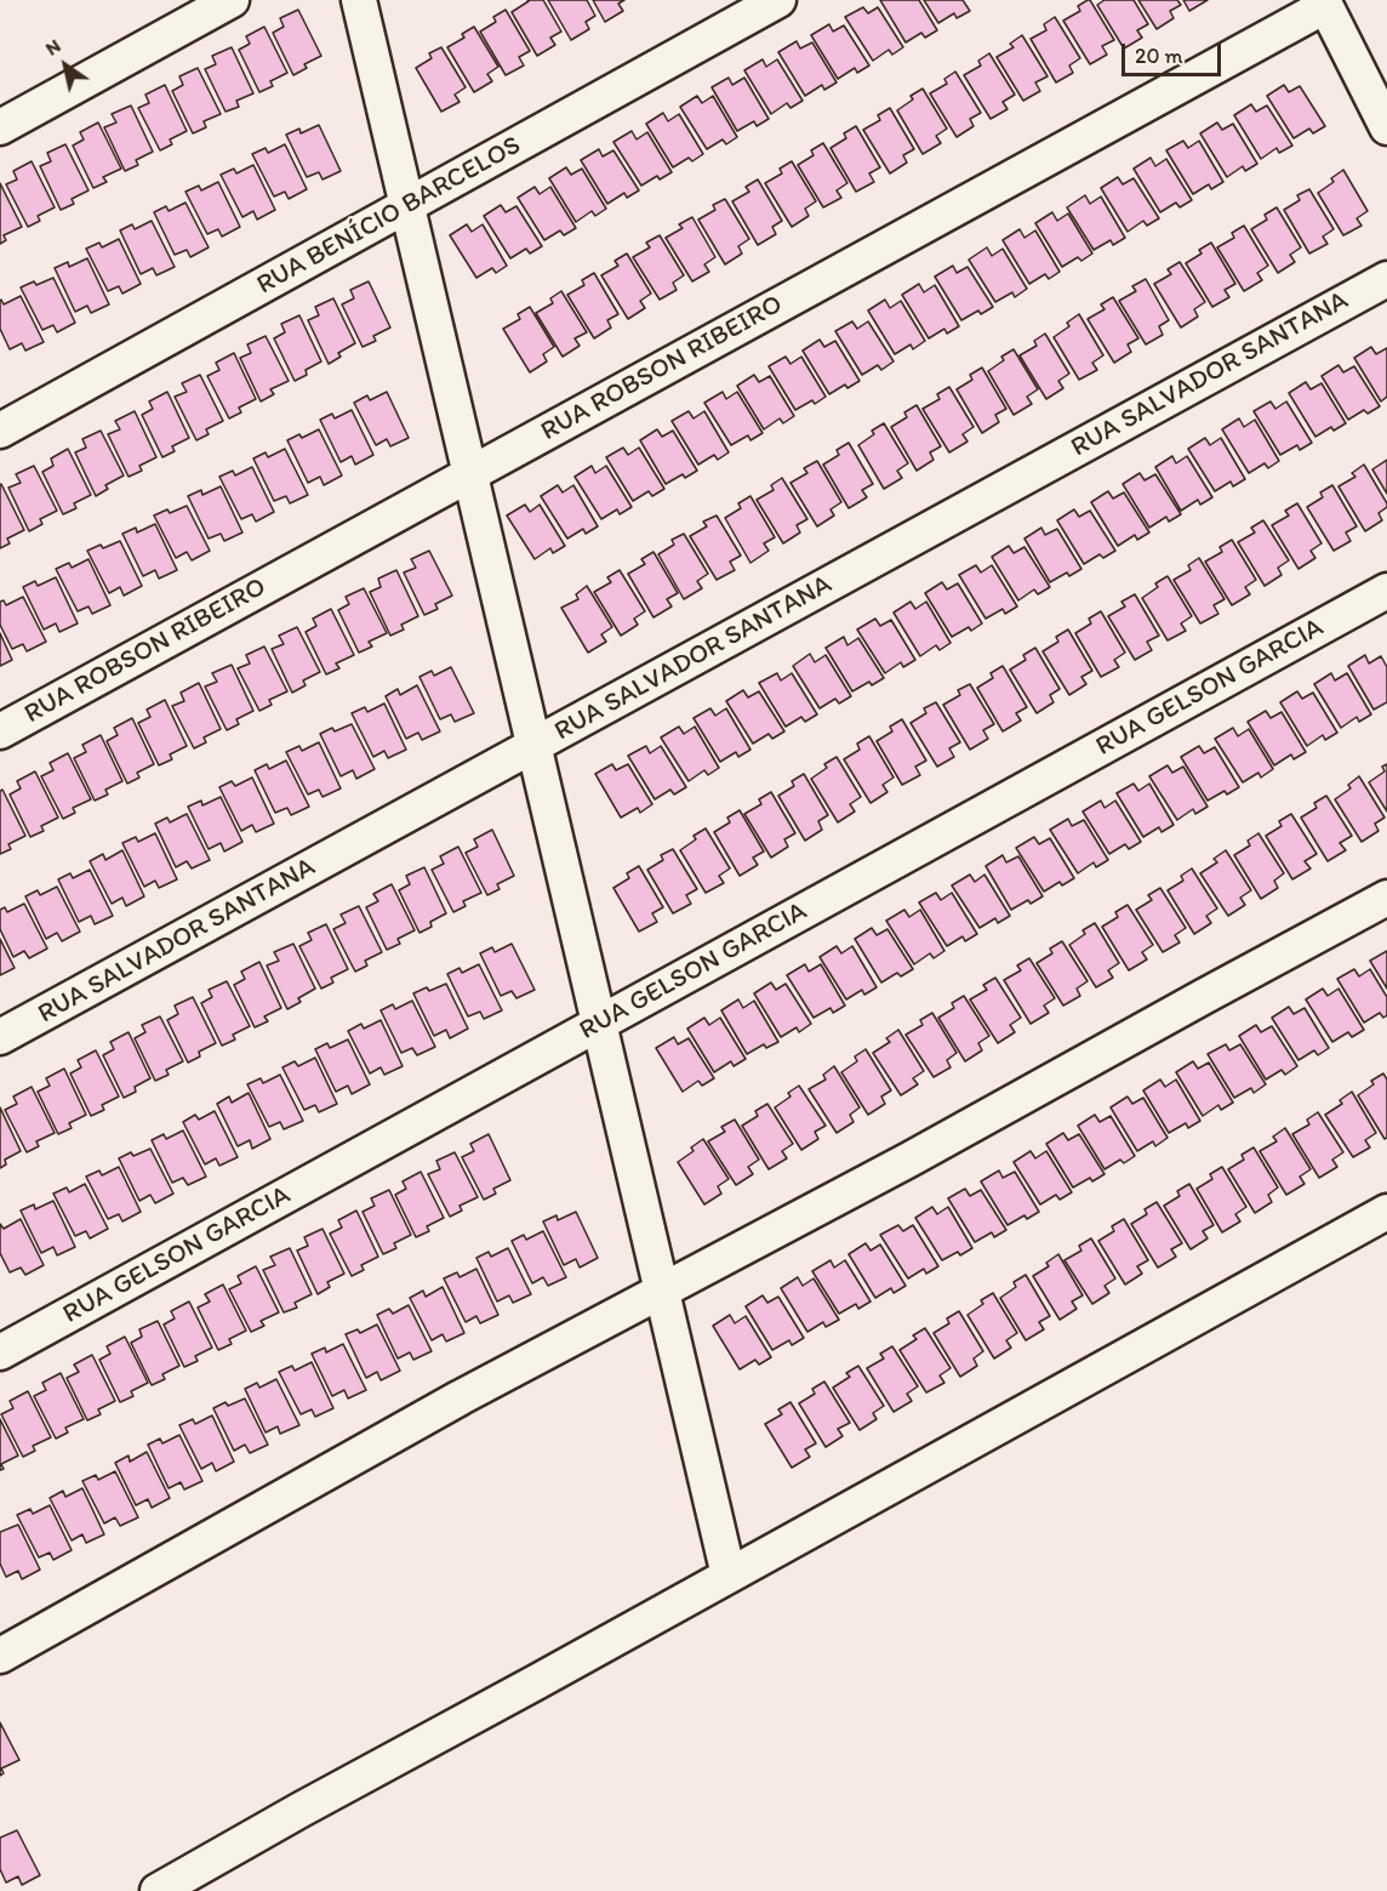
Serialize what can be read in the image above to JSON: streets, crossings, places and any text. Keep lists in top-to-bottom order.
{
  "streets": {
    "street": [
      "RUA BENÍCIO BARCELOS",
      "RUA ROBSON RIBEIRO",
      "RUA SALVADOR SANTANA",
      "RUA GELSON GARCIA"
    ]
  },
  "scale_bar": "20 m",
  "north": "top left"
}
